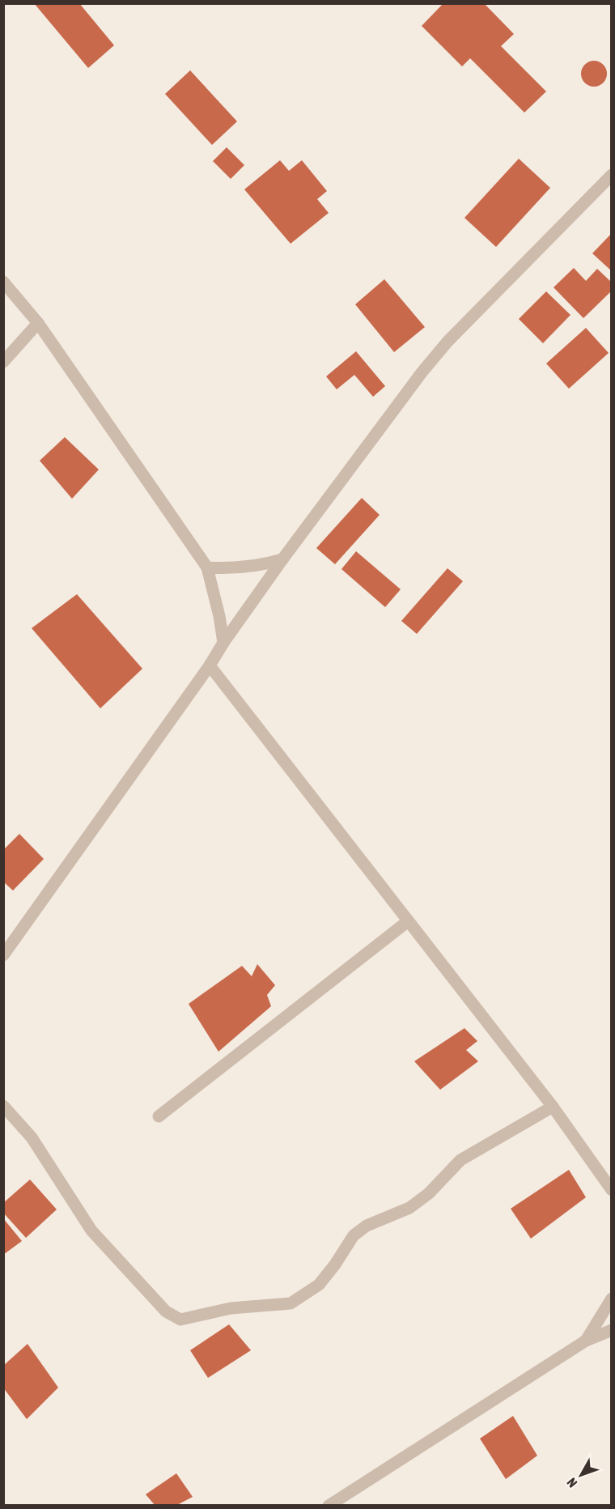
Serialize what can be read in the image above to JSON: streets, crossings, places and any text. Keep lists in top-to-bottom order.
{
  "north": "bottom left"
}
